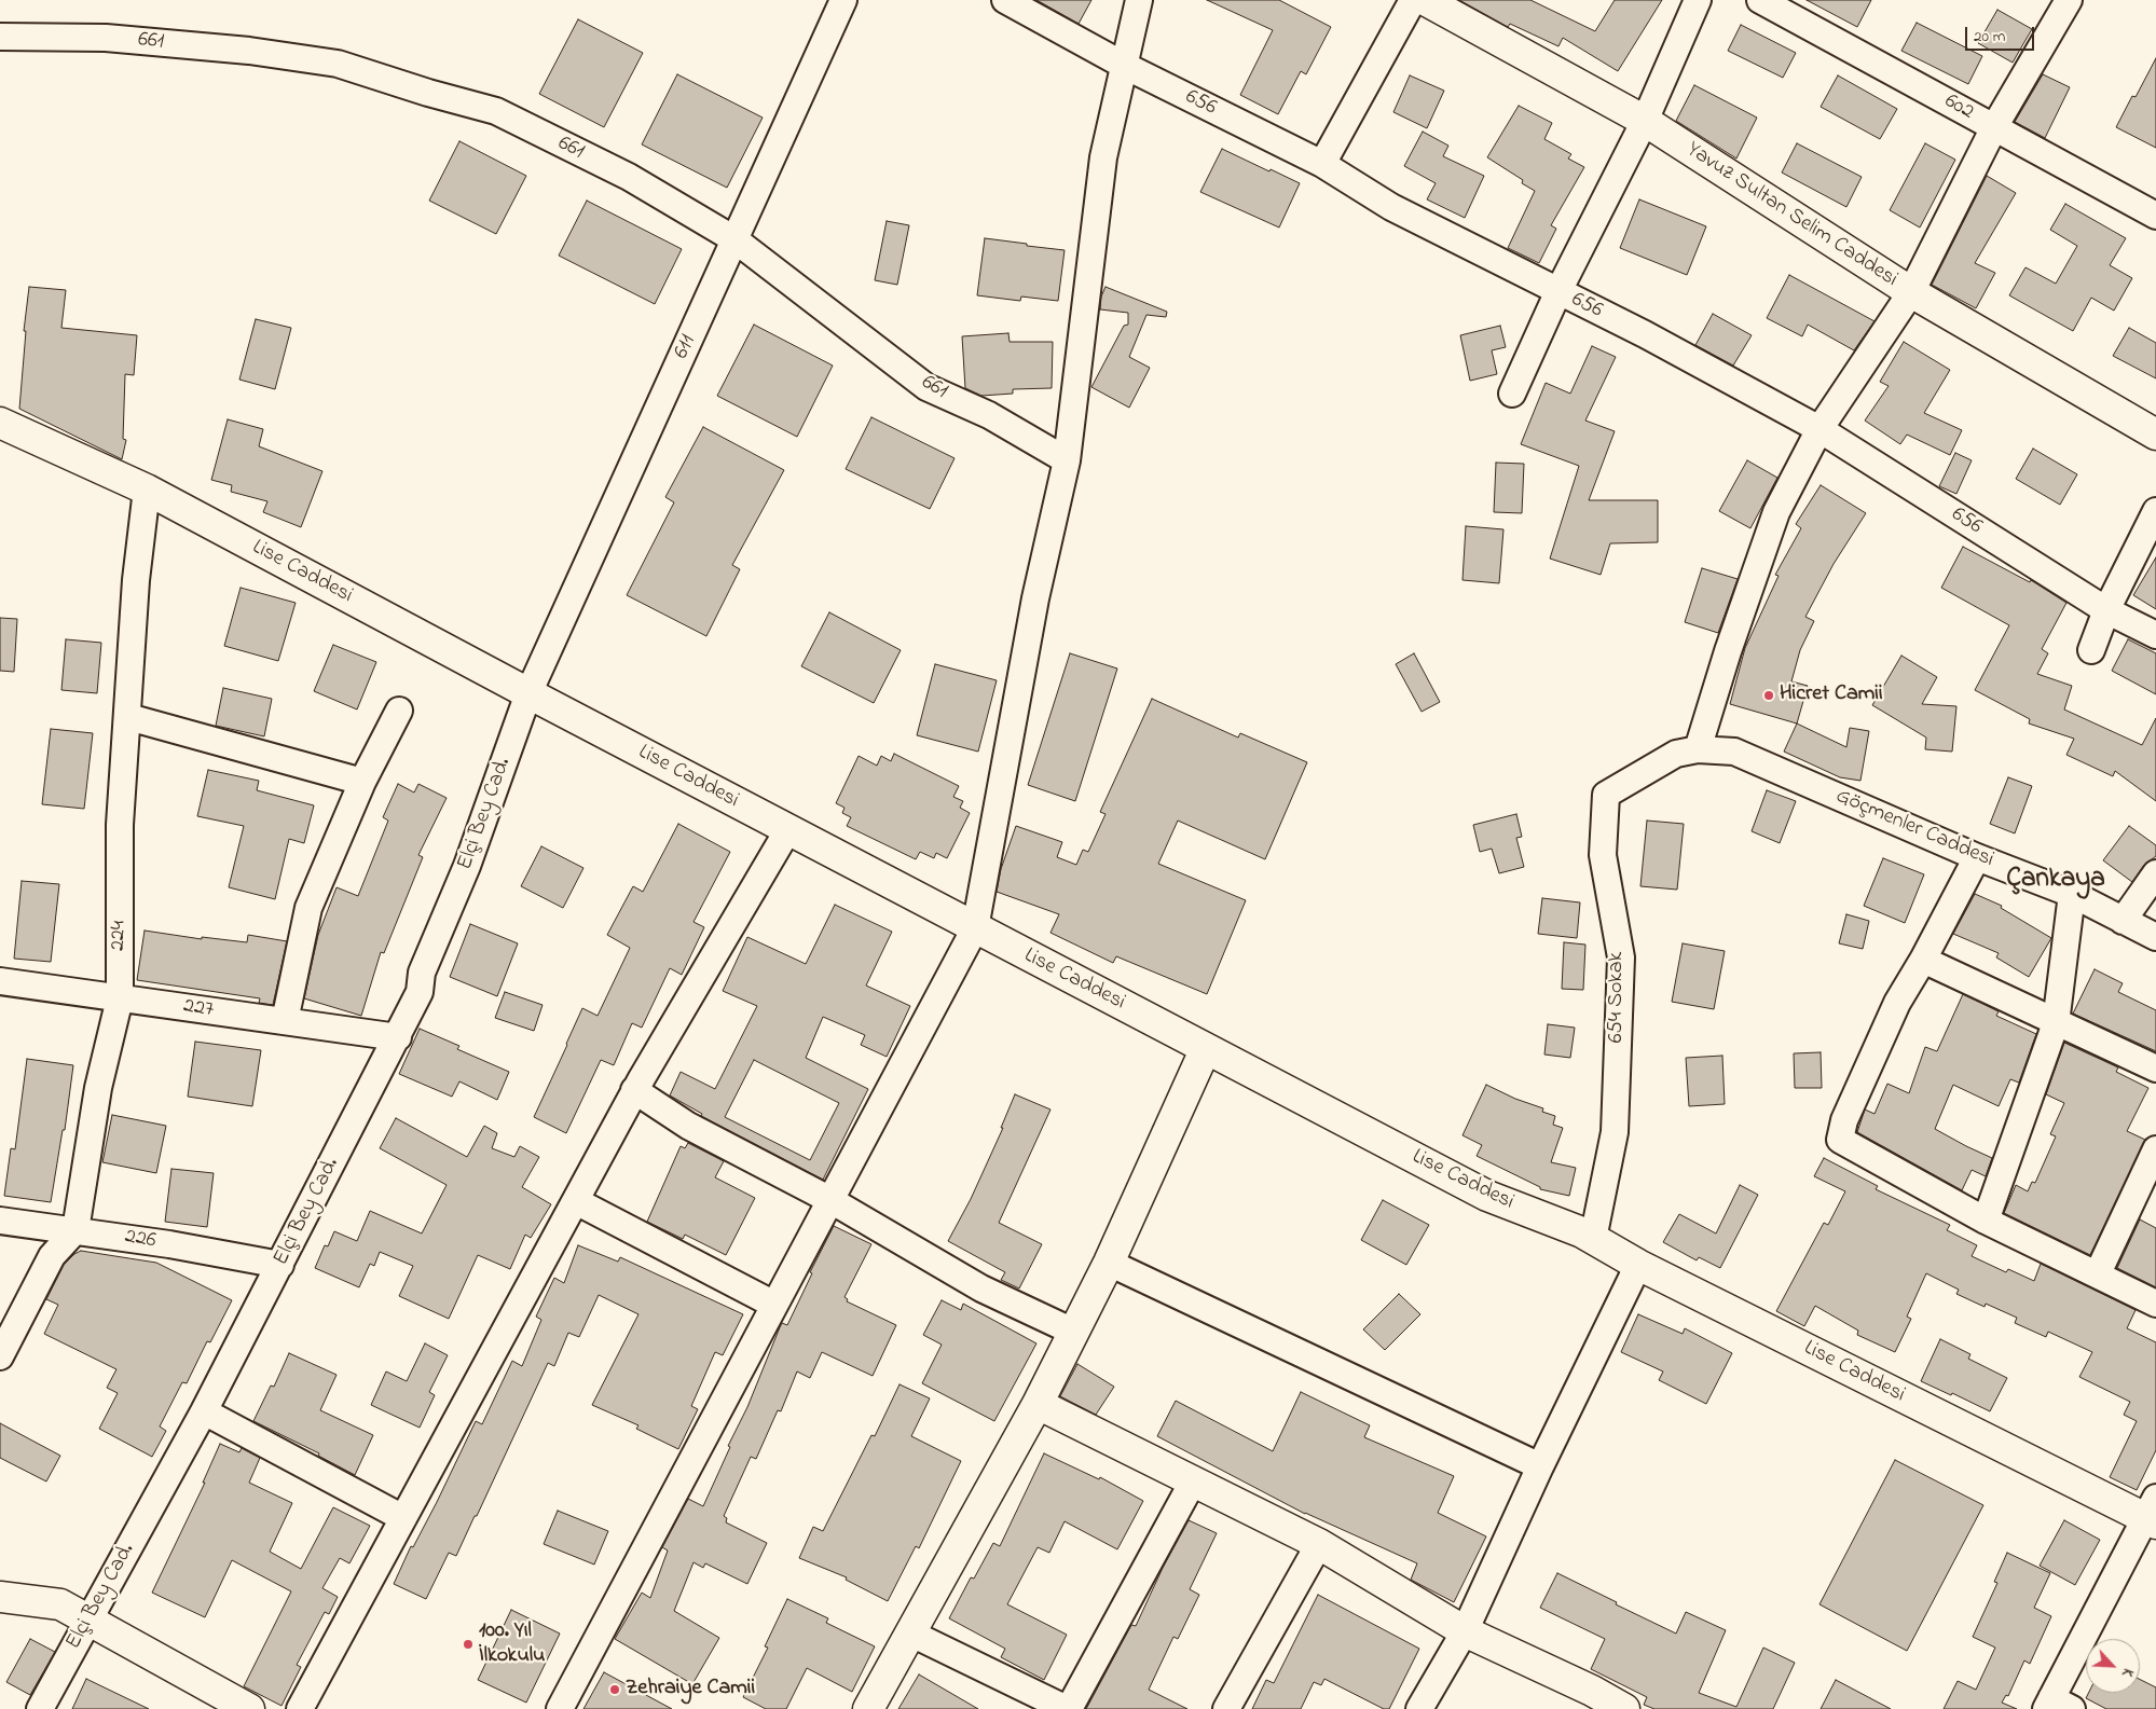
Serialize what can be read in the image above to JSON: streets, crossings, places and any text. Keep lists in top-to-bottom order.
{
  "streets": {
    "street": [
      "661",
      "656",
      "602",
      "Yavuz Sultan Selim Caddesi",
      "611",
      "Lise Caddesi",
      "Elçi Bey Cad.",
      "Göçmenler Caddesi",
      "224",
      "654 Sokak",
      "227",
      "226"
    ]
  },
  "crossings": [
    ["661", "611"],
    ["611", "Lise Caddesi"],
    ["611", "Elçi Bey Cad."],
    ["Lise Caddesi", "Elçi Bey Cad."],
    ["Lise Caddesi", "224"],
    ["Lise Caddesi", "654 Sokak"],
    ["Elçi Bey Cad.", "227"],
    ["Elçi Bey Cad.", "226"],
    ["Göçmenler Caddesi", "654 Sokak"],
    ["224", "227"],
    ["224", "226"]
  ],
  "districts": ["Çankaya"],
  "places": ["Hicret Camii", "100. Yıl İlkokulu", "Zehraiye Camii"],
  "scale_bar": "20 m",
  "north": "bottom right"
}
